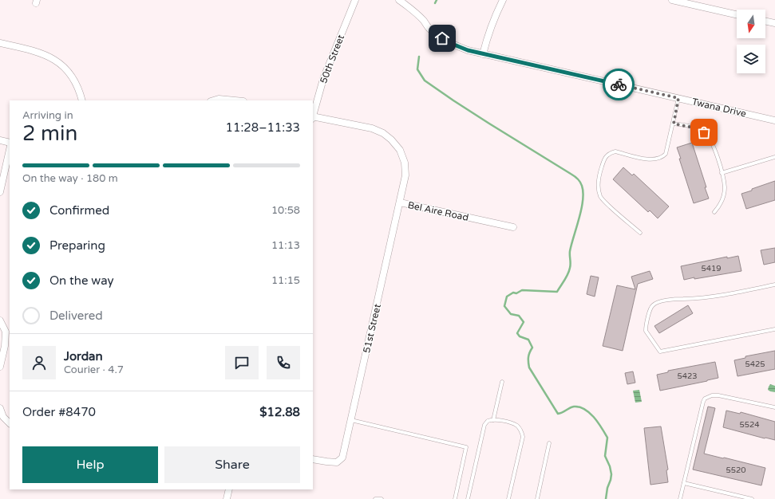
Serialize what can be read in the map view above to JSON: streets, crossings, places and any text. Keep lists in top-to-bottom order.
{
  "streets": {
    "street": [
      "50th Street",
      "Twana Drive",
      "Bel Aire Road",
      "51st Street"
    ]
  },
  "crossings": [
    ["Bel Aire Road", "51st Street"]
  ],
  "house_numbers": [
    "5419",
    "5425",
    "5423",
    "5524",
    "5520"
  ],
  "north": "bottom",
  "page": {
    "heading": ["2 min", "Arriving in", "11:28–11:33"],
    "panel": [
      "Jordan",
      "Courier · 4.7",
      "Order #8470",
      "$12.88"
    ],
    "bar": "On the way · 180 m",
    "list": [
      ["Confirmed", "10:58"],
      ["Preparing", "11:13"],
      ["On the way", "11:15"],
      "Delivered"
    ],
    "buttons": ["Help", "Share"]
  }
}
